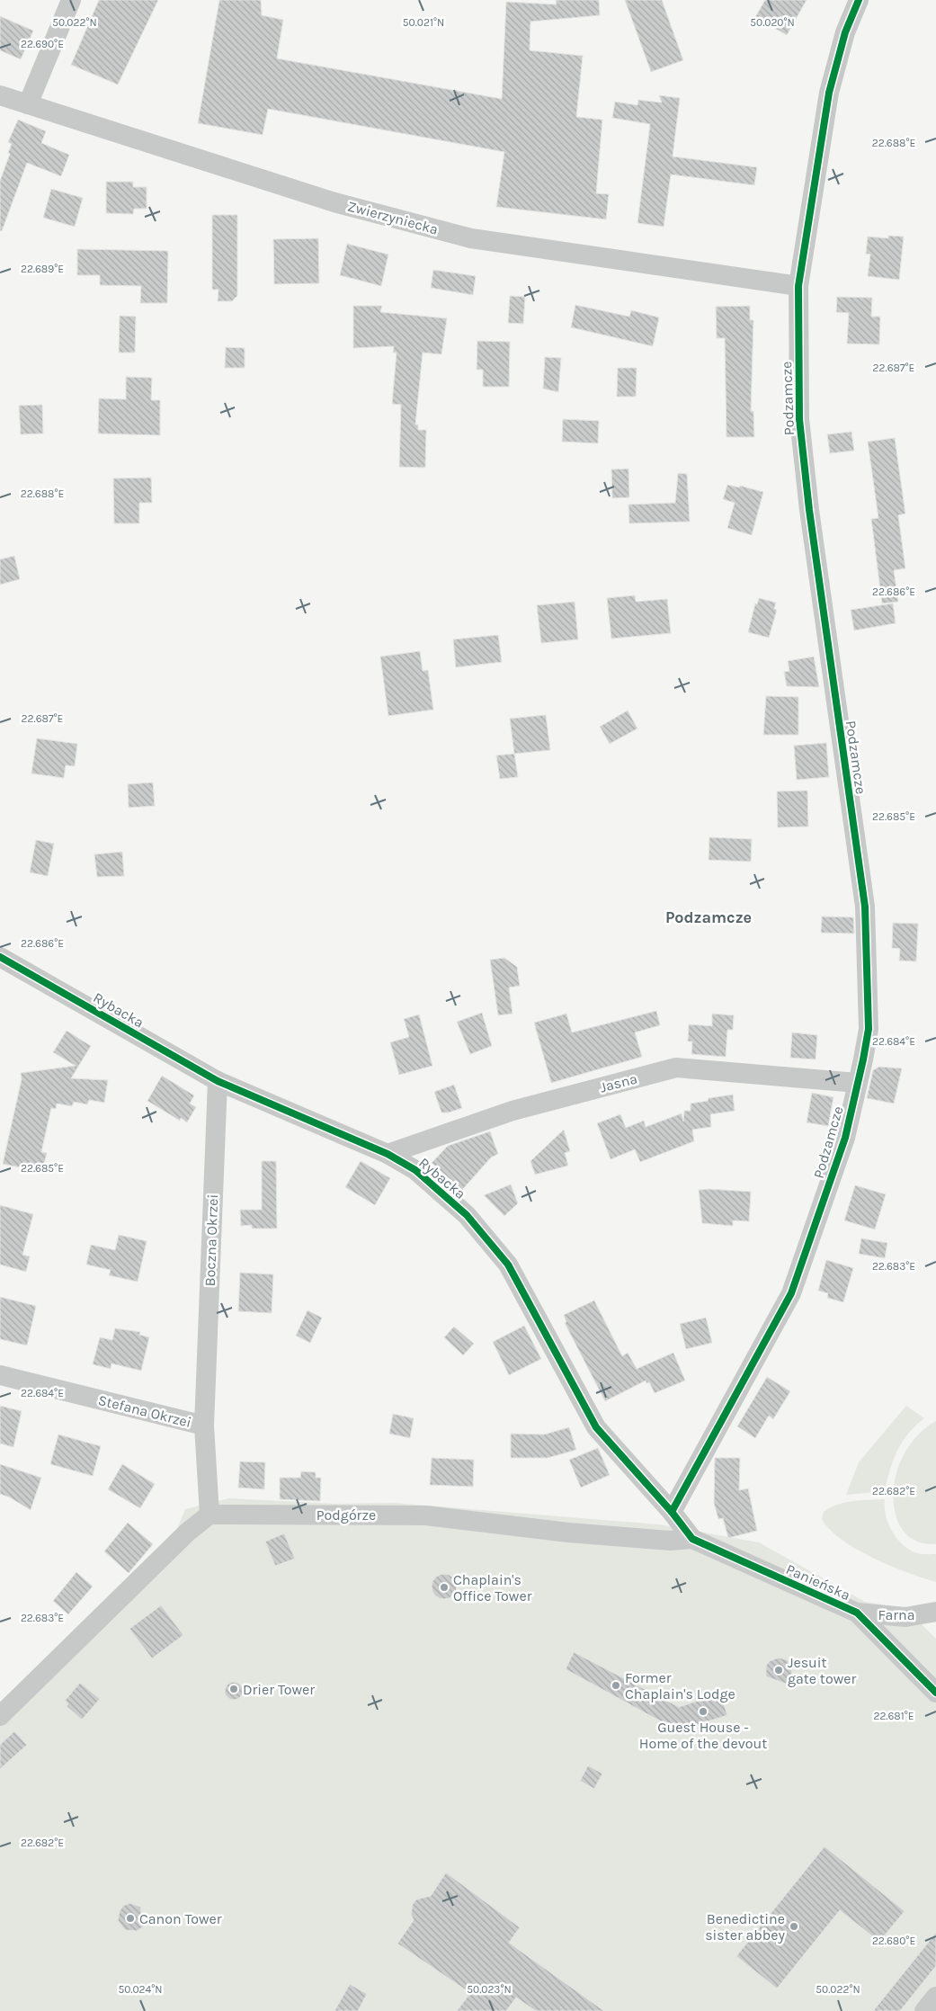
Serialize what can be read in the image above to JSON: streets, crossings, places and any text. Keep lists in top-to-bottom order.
{
  "streets": {
    "street": [
      "Zwierzyniecka",
      "Podzamcze",
      "Rybacka",
      "Jasna",
      "Boczna Okrzei",
      "Stefana Okrzei",
      "Podgórze",
      "Panieńska",
      "Farna"
    ]
  },
  "crossings": [
    ["Zwierzyniecka", "Podzamcze"],
    ["Podzamcze", "Rybacka"],
    ["Podzamcze", "Jasna"],
    ["Rybacka", "Jasna"],
    ["Rybacka", "Boczna Okrzei"],
    ["Rybacka", "Podgórze"],
    ["Rybacka", "Panieńska"],
    ["Boczna Okrzei", "Stefana Okrzei"],
    ["Stefana Okrzei", "Podgórze"],
    ["Podgórze", "Panieńska"],
    ["Panieńska", "Farna"]
  ],
  "districts": ["Podzamcze"],
  "places": [
    "Chaplain's Office Tower",
    "Jesuit gate tower",
    "Former Chaplain's Lodge",
    "Drier Tower",
    "Guest House - Home of the devout",
    "Canon Tower",
    "Benedictine sister abbey"
  ],
  "coordinates": [
    "50.022°N",
    "50.021°N",
    "50.020°N",
    "22.690°E",
    "22.688°E",
    "22.689°E",
    "22.687°E",
    "22.686°E",
    "22.685°E",
    "22.684°E",
    "22.683°E",
    "22.682°E",
    "22.681°E",
    "22.680°E",
    "50.024°N",
    "50.023°N"
  ]
}
